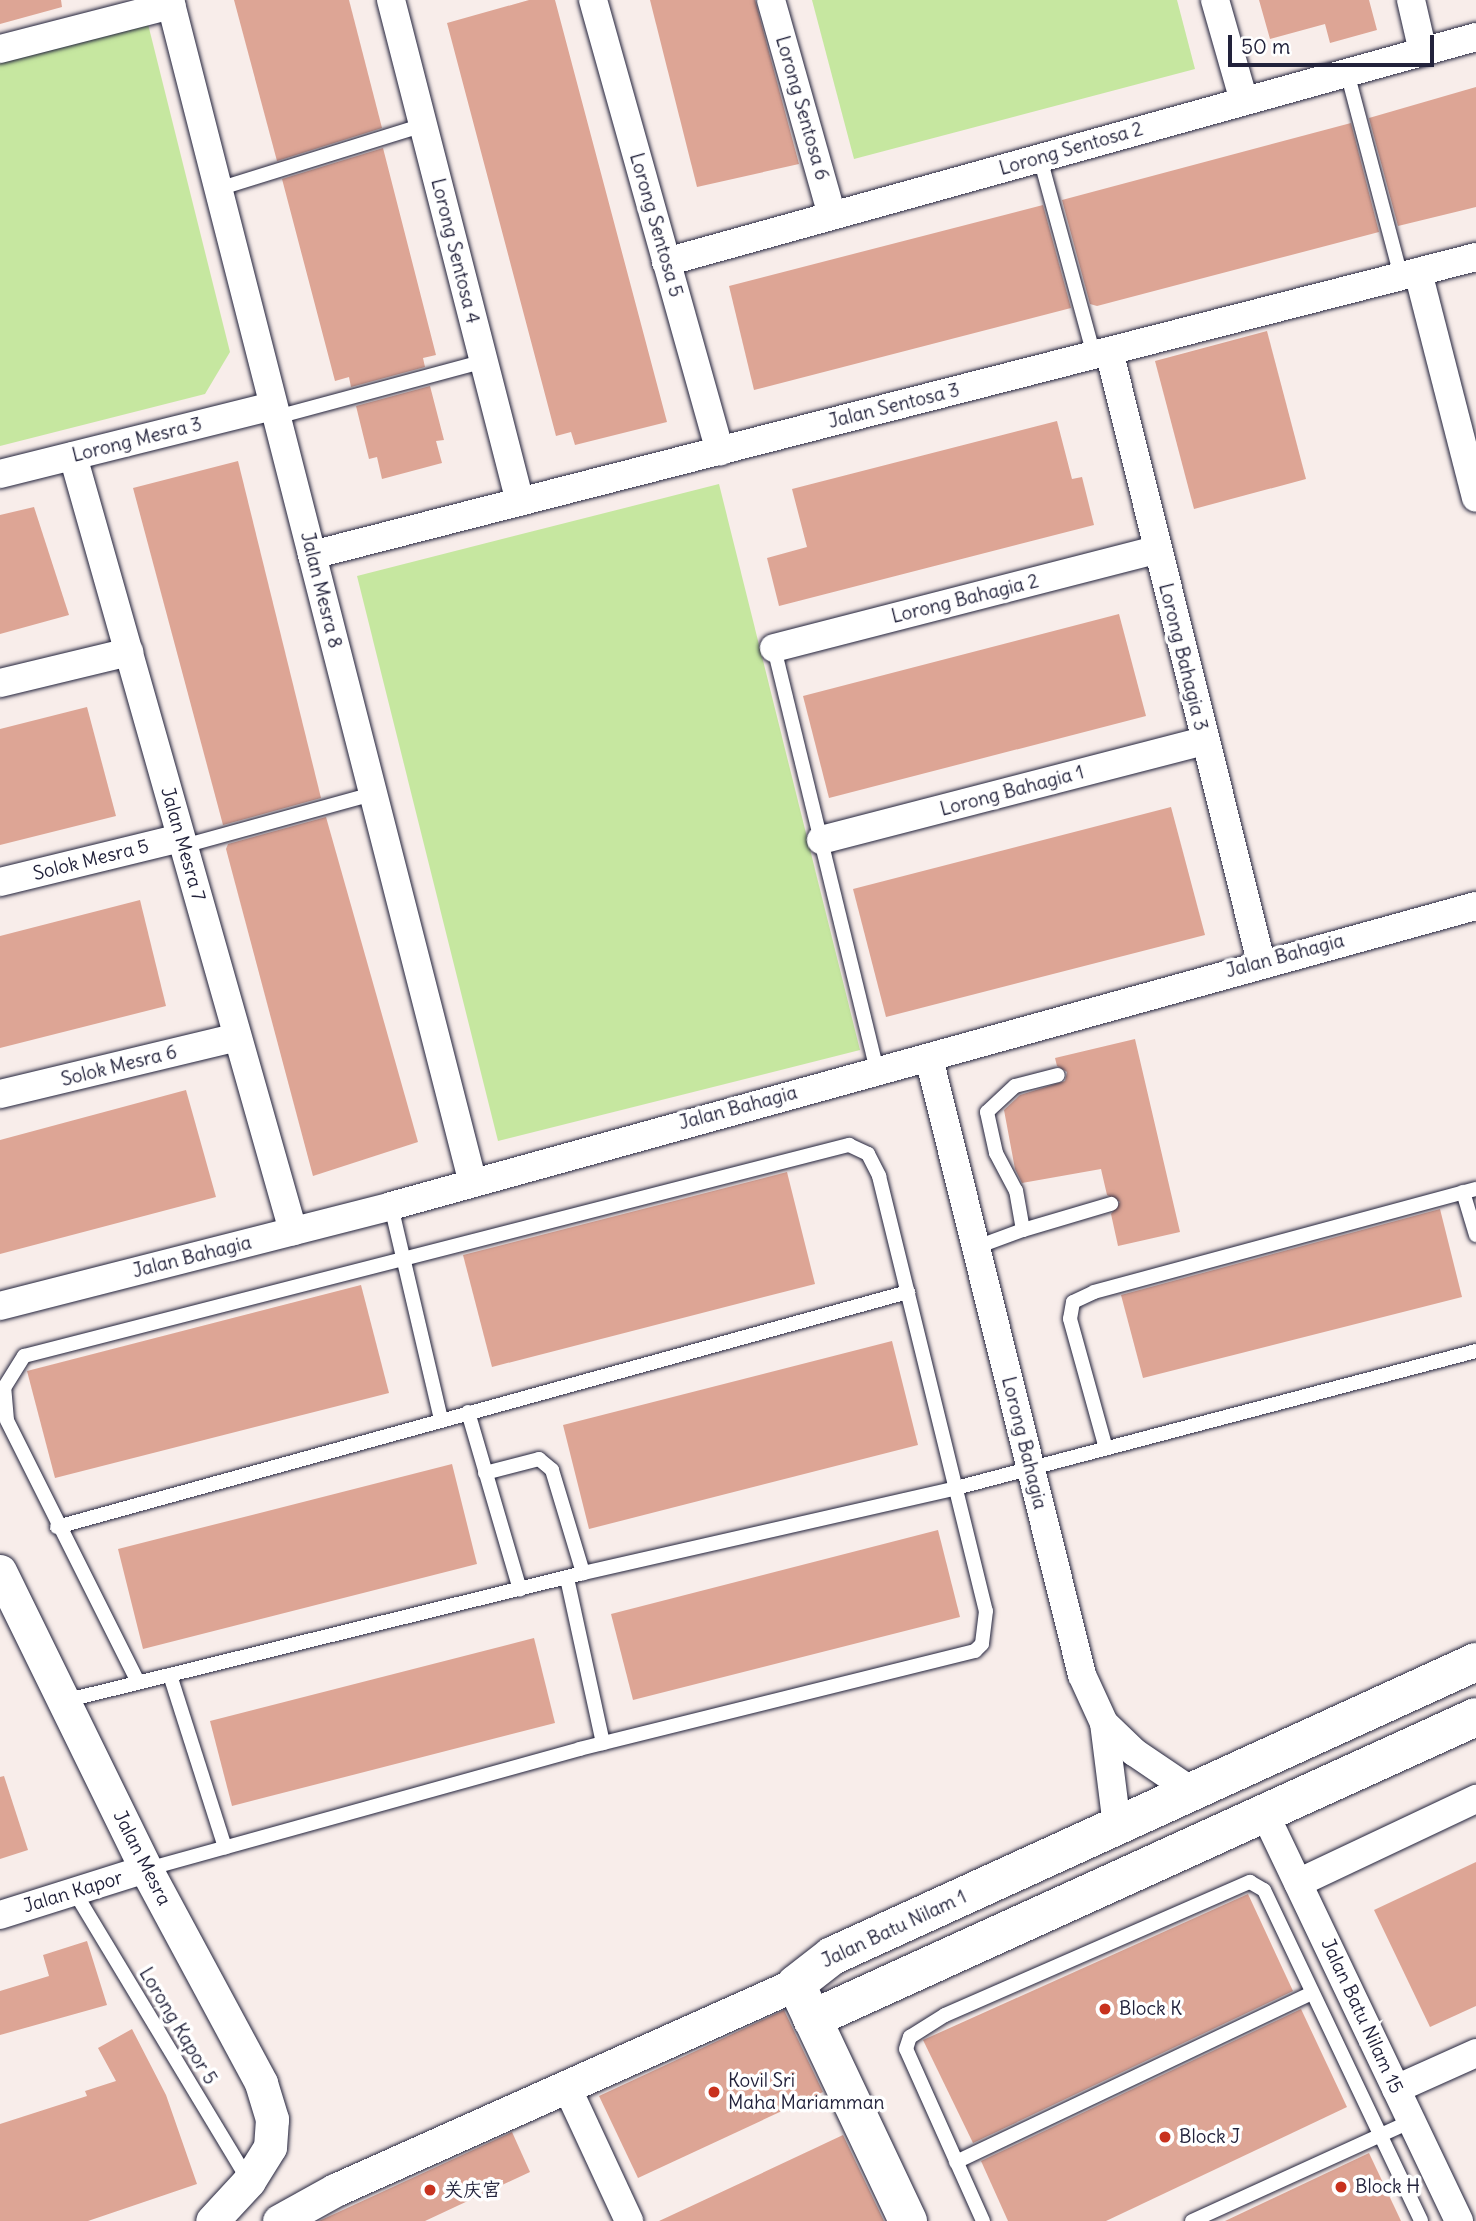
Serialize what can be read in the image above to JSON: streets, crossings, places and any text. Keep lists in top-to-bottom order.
{
  "streets": {
    "main road": ["Jalan Batu Nilam 1"],
    "street": [
      "Lorong Sentosa 6",
      "Lorong Sentosa 2",
      "Lorong Sentosa 5",
      "Lorong Sentosa 4",
      "Jalan Sentosa 3",
      "Lorong Mesra 3",
      "Jalan Mesra 8",
      "Lorong Bahagia 2",
      "Lorong Bahagia 3",
      "Lorong Bahagia 1",
      "Jalan Mesra 7",
      "Solok Mesra 5",
      "Jalan Bahagia",
      "Solok Mesra 6",
      "Lorong Bahagia",
      "Jalan Mesra",
      "Jalan Kapor",
      "Jalan Batu Nilam 15"
    ],
    "lane": ["Lorong Kapor 5"]
  },
  "crossings": [
    ["Lorong Sentosa 6", "Lorong Sentosa 2"],
    ["Lorong Sentosa 2", "Lorong Sentosa 5"],
    ["Lorong Sentosa 5", "Jalan Sentosa 3"],
    ["Lorong Sentosa 4", "Jalan Sentosa 3"],
    ["Jalan Sentosa 3", "Jalan Mesra 8"],
    ["Jalan Sentosa 3", "Lorong Bahagia 3"],
    ["Lorong Mesra 3", "Jalan Mesra 8"],
    ["Lorong Mesra 3", "Jalan Mesra 7"],
    ["Jalan Mesra 8", "Jalan Bahagia"],
    ["Lorong Bahagia 2", "Lorong Bahagia 3"],
    ["Lorong Bahagia 3", "Lorong Bahagia 1"],
    ["Lorong Bahagia 3", "Jalan Bahagia"],
    ["Jalan Mesra 7", "Solok Mesra 5"],
    ["Jalan Mesra 7", "Jalan Bahagia"],
    ["Jalan Mesra 7", "Solok Mesra 6"],
    ["Jalan Bahagia", "Lorong Bahagia"],
    ["Lorong Bahagia", "Jalan Batu Nilam 1"],
    ["Jalan Mesra", "Jalan Kapor"],
    ["Jalan Mesra", "Lorong Kapor 5"],
    ["Jalan Kapor", "Lorong Kapor 5"]
  ],
  "places": [
    "Block K",
    "Kovil Sri Maha Mariamman",
    "Block J",
    "Block H",
    "关庆宫"
  ],
  "scale_bar": "50 m"
}
